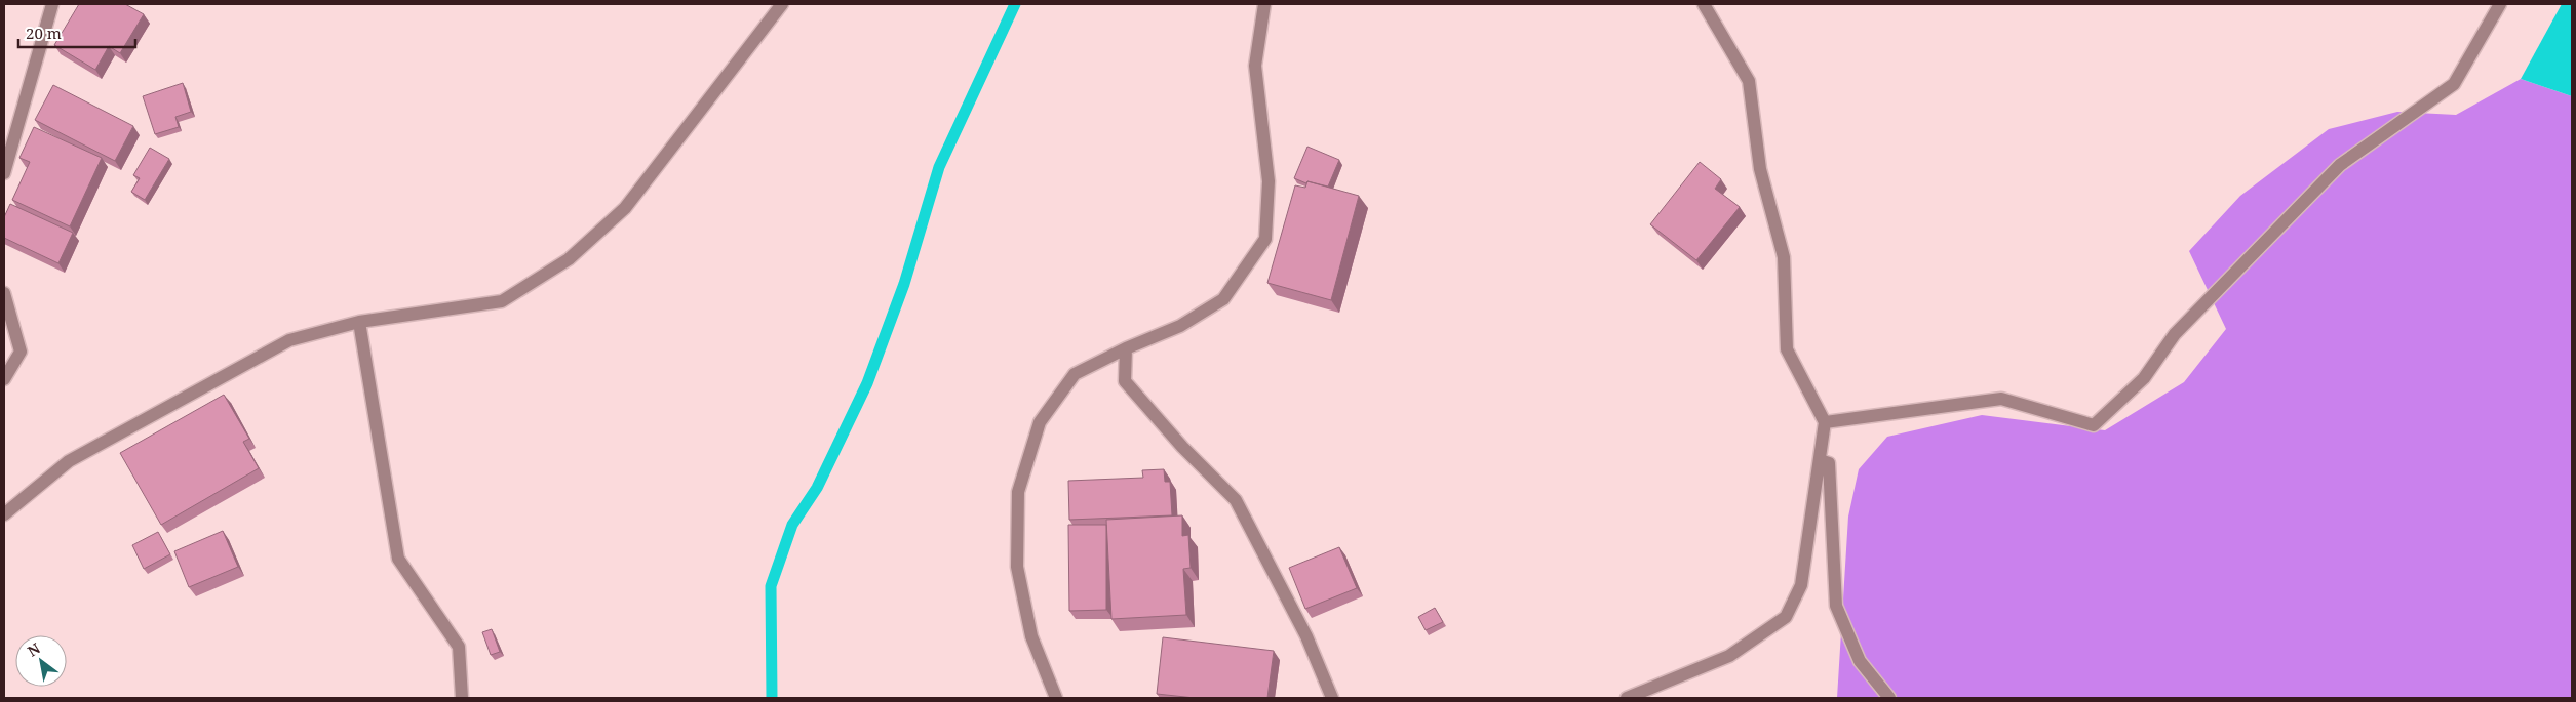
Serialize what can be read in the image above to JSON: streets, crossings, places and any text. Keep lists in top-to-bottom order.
{
  "scale_bar": "20 m",
  "north": "top left"
}
